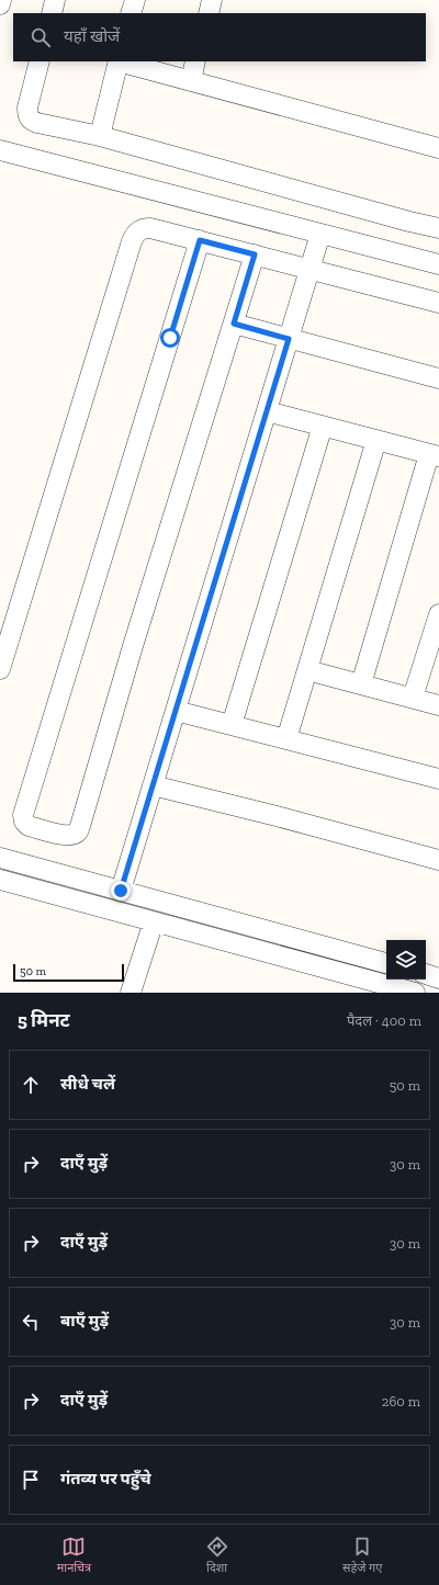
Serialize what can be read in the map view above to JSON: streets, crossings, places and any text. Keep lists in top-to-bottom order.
{
  "scale_bar": "50 m",
  "page": {
    "search": "यहाँ खोजें",
    "scale": "50 m",
    "heading": ["5 मिनट", "पैदल · 400 m"],
    "list": [
      ["सीधे चलें", "50 m"],
      ["दाएँ मुड़ें", "30 m"],
      ["दाएँ मुड़ें", "30 m"],
      ["बाएँ मुड़ें", "30 m"],
      ["दाएँ मुड़ें", "260 m"],
      "गंतव्य पर पहुँचे"
    ],
    "nav": ["मानचित्र", "दिशा", "सहेजे गए"]
  }
}
